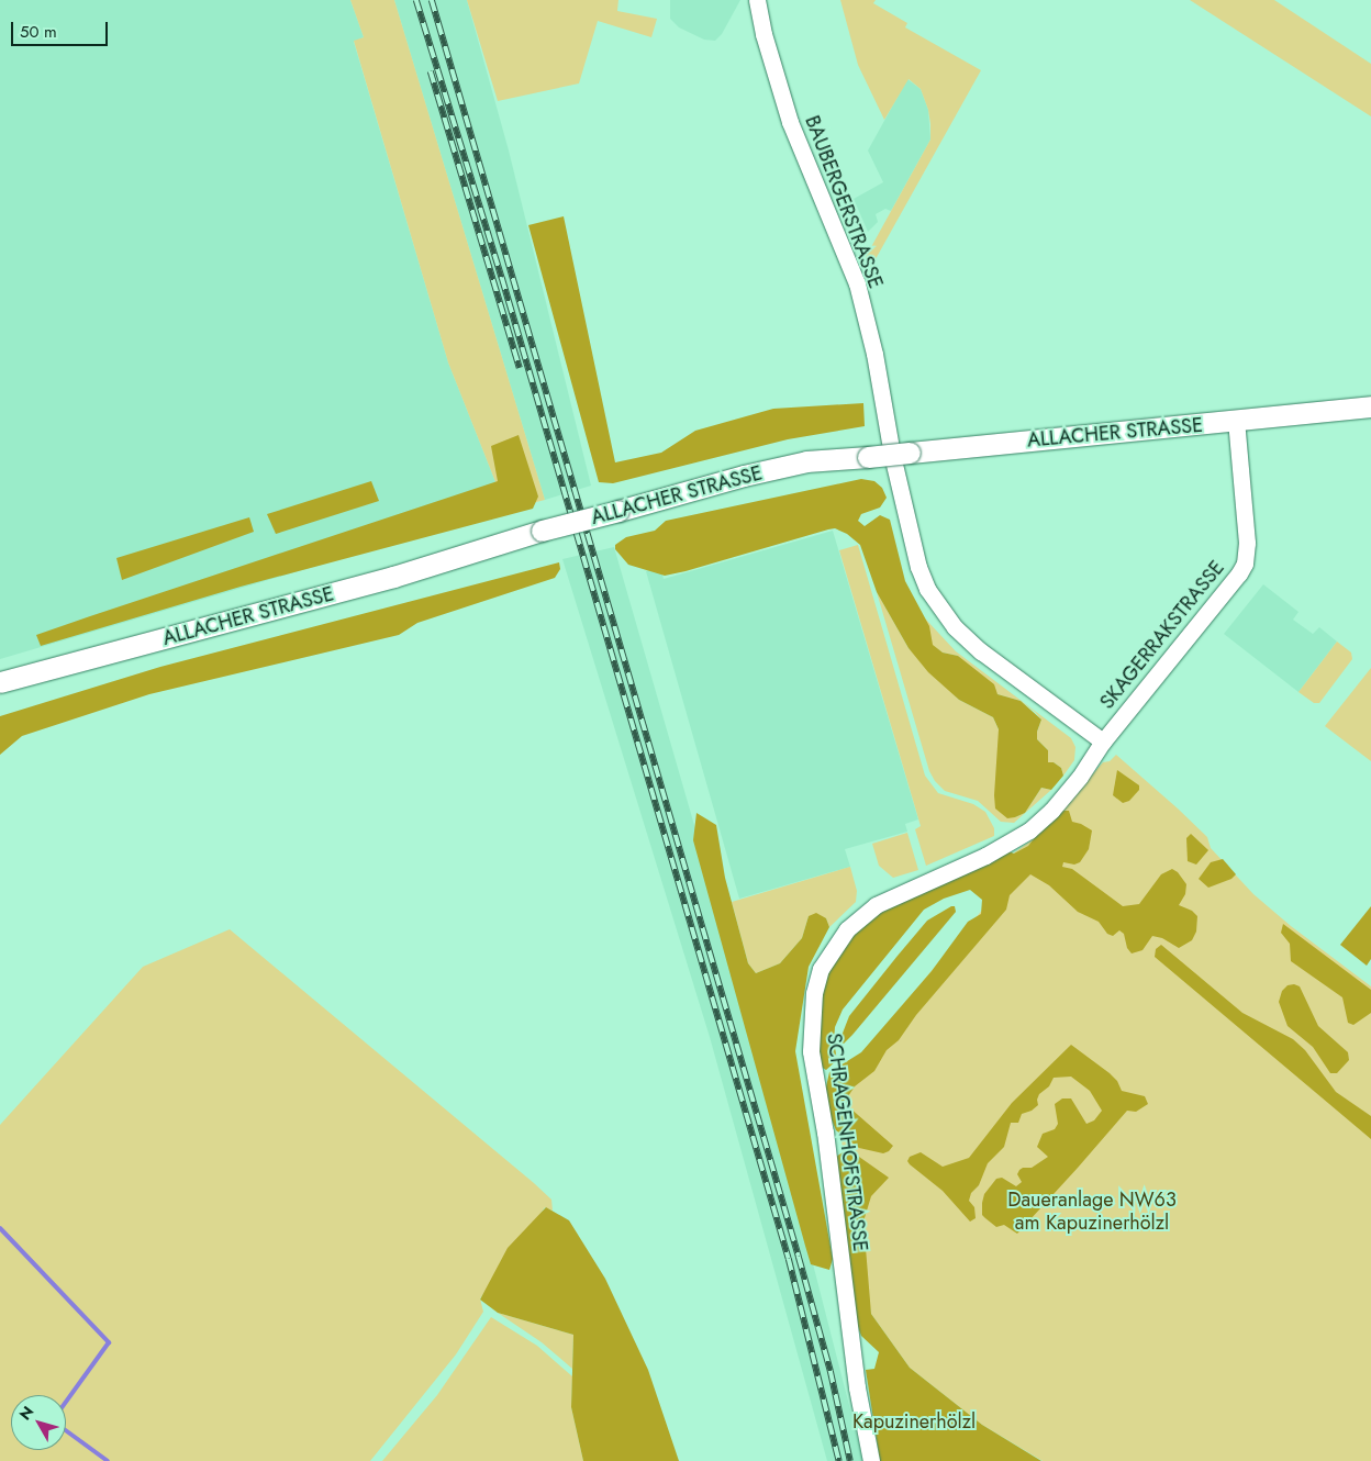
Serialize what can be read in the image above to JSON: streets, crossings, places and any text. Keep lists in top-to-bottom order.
{
  "streets": {
    "main road": ["ALLACHER STRASSE"],
    "street": ["BAUBERGERSTRASSE", "SKAGERRAKSTRASSE", "SCHRAGENHOFSTRASSE"]
  },
  "crossings": [
    ["BAUBERGERSTRASSE", "ALLACHER STRASSE"],
    ["BAUBERGERSTRASSE", "SKAGERRAKSTRASSE"],
    ["BAUBERGERSTRASSE", "SCHRAGENHOFSTRASSE"],
    ["ALLACHER STRASSE", "SKAGERRAKSTRASSE"],
    ["SKAGERRAKSTRASSE", "SCHRAGENHOFSTRASSE"]
  ],
  "parks": ["Daueranlage NW63 am Kapuzinerhölzl", "Kapuzinerhölzl"],
  "scale_bar": "50 m",
  "north": "top left"
}
